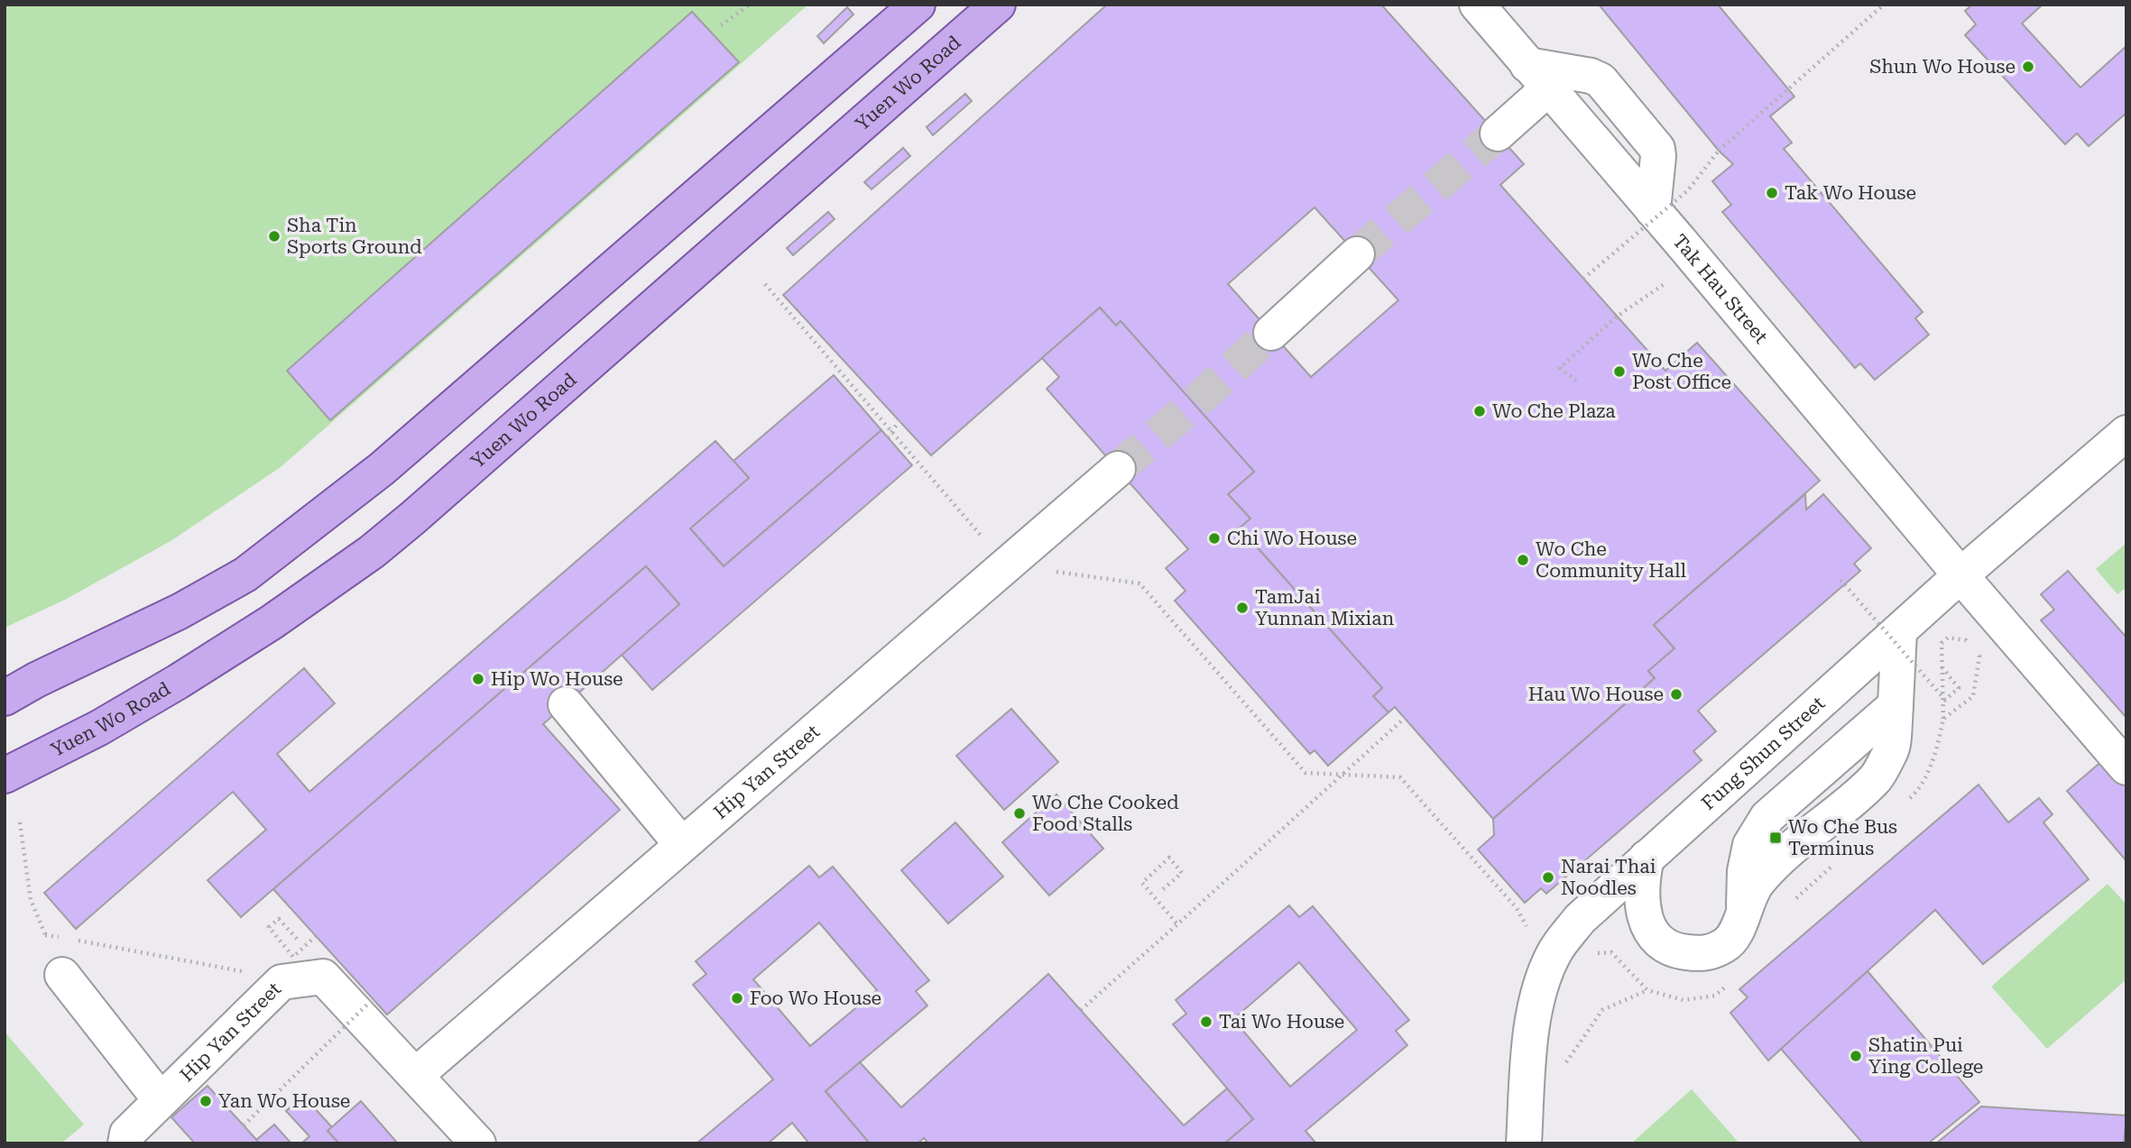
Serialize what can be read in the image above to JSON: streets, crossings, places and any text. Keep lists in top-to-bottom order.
{
  "streets": {
    "main road": ["Yuen Wo Road"],
    "street": ["Tak Hau Street", "Fung Shun Street", "Hip Yan Street"]
  },
  "crossings": [
    ["Tak Hau Street", "Fung Shun Street"]
  ],
  "places": {
    "other": [
      "Shun Wo House",
      "Tak Wo House",
      "Sha Tin Sports Ground",
      "Wo Che Post Office",
      "Wo Che Plaza",
      "Chi Wo House",
      "Wo Che Community Hall",
      "TamJai Yunnan Mixian",
      "Hip Wo House",
      "Hau Wo House",
      "Wo Che Cooked Food Stalls",
      "Narai Thai Noodles",
      "Foo Wo House",
      "Tai Wo House",
      "Shatin Pui Ying College",
      "Yan Wo House"
    ],
    "transit": ["Wo Che Bus Terminus"]
  }
}
